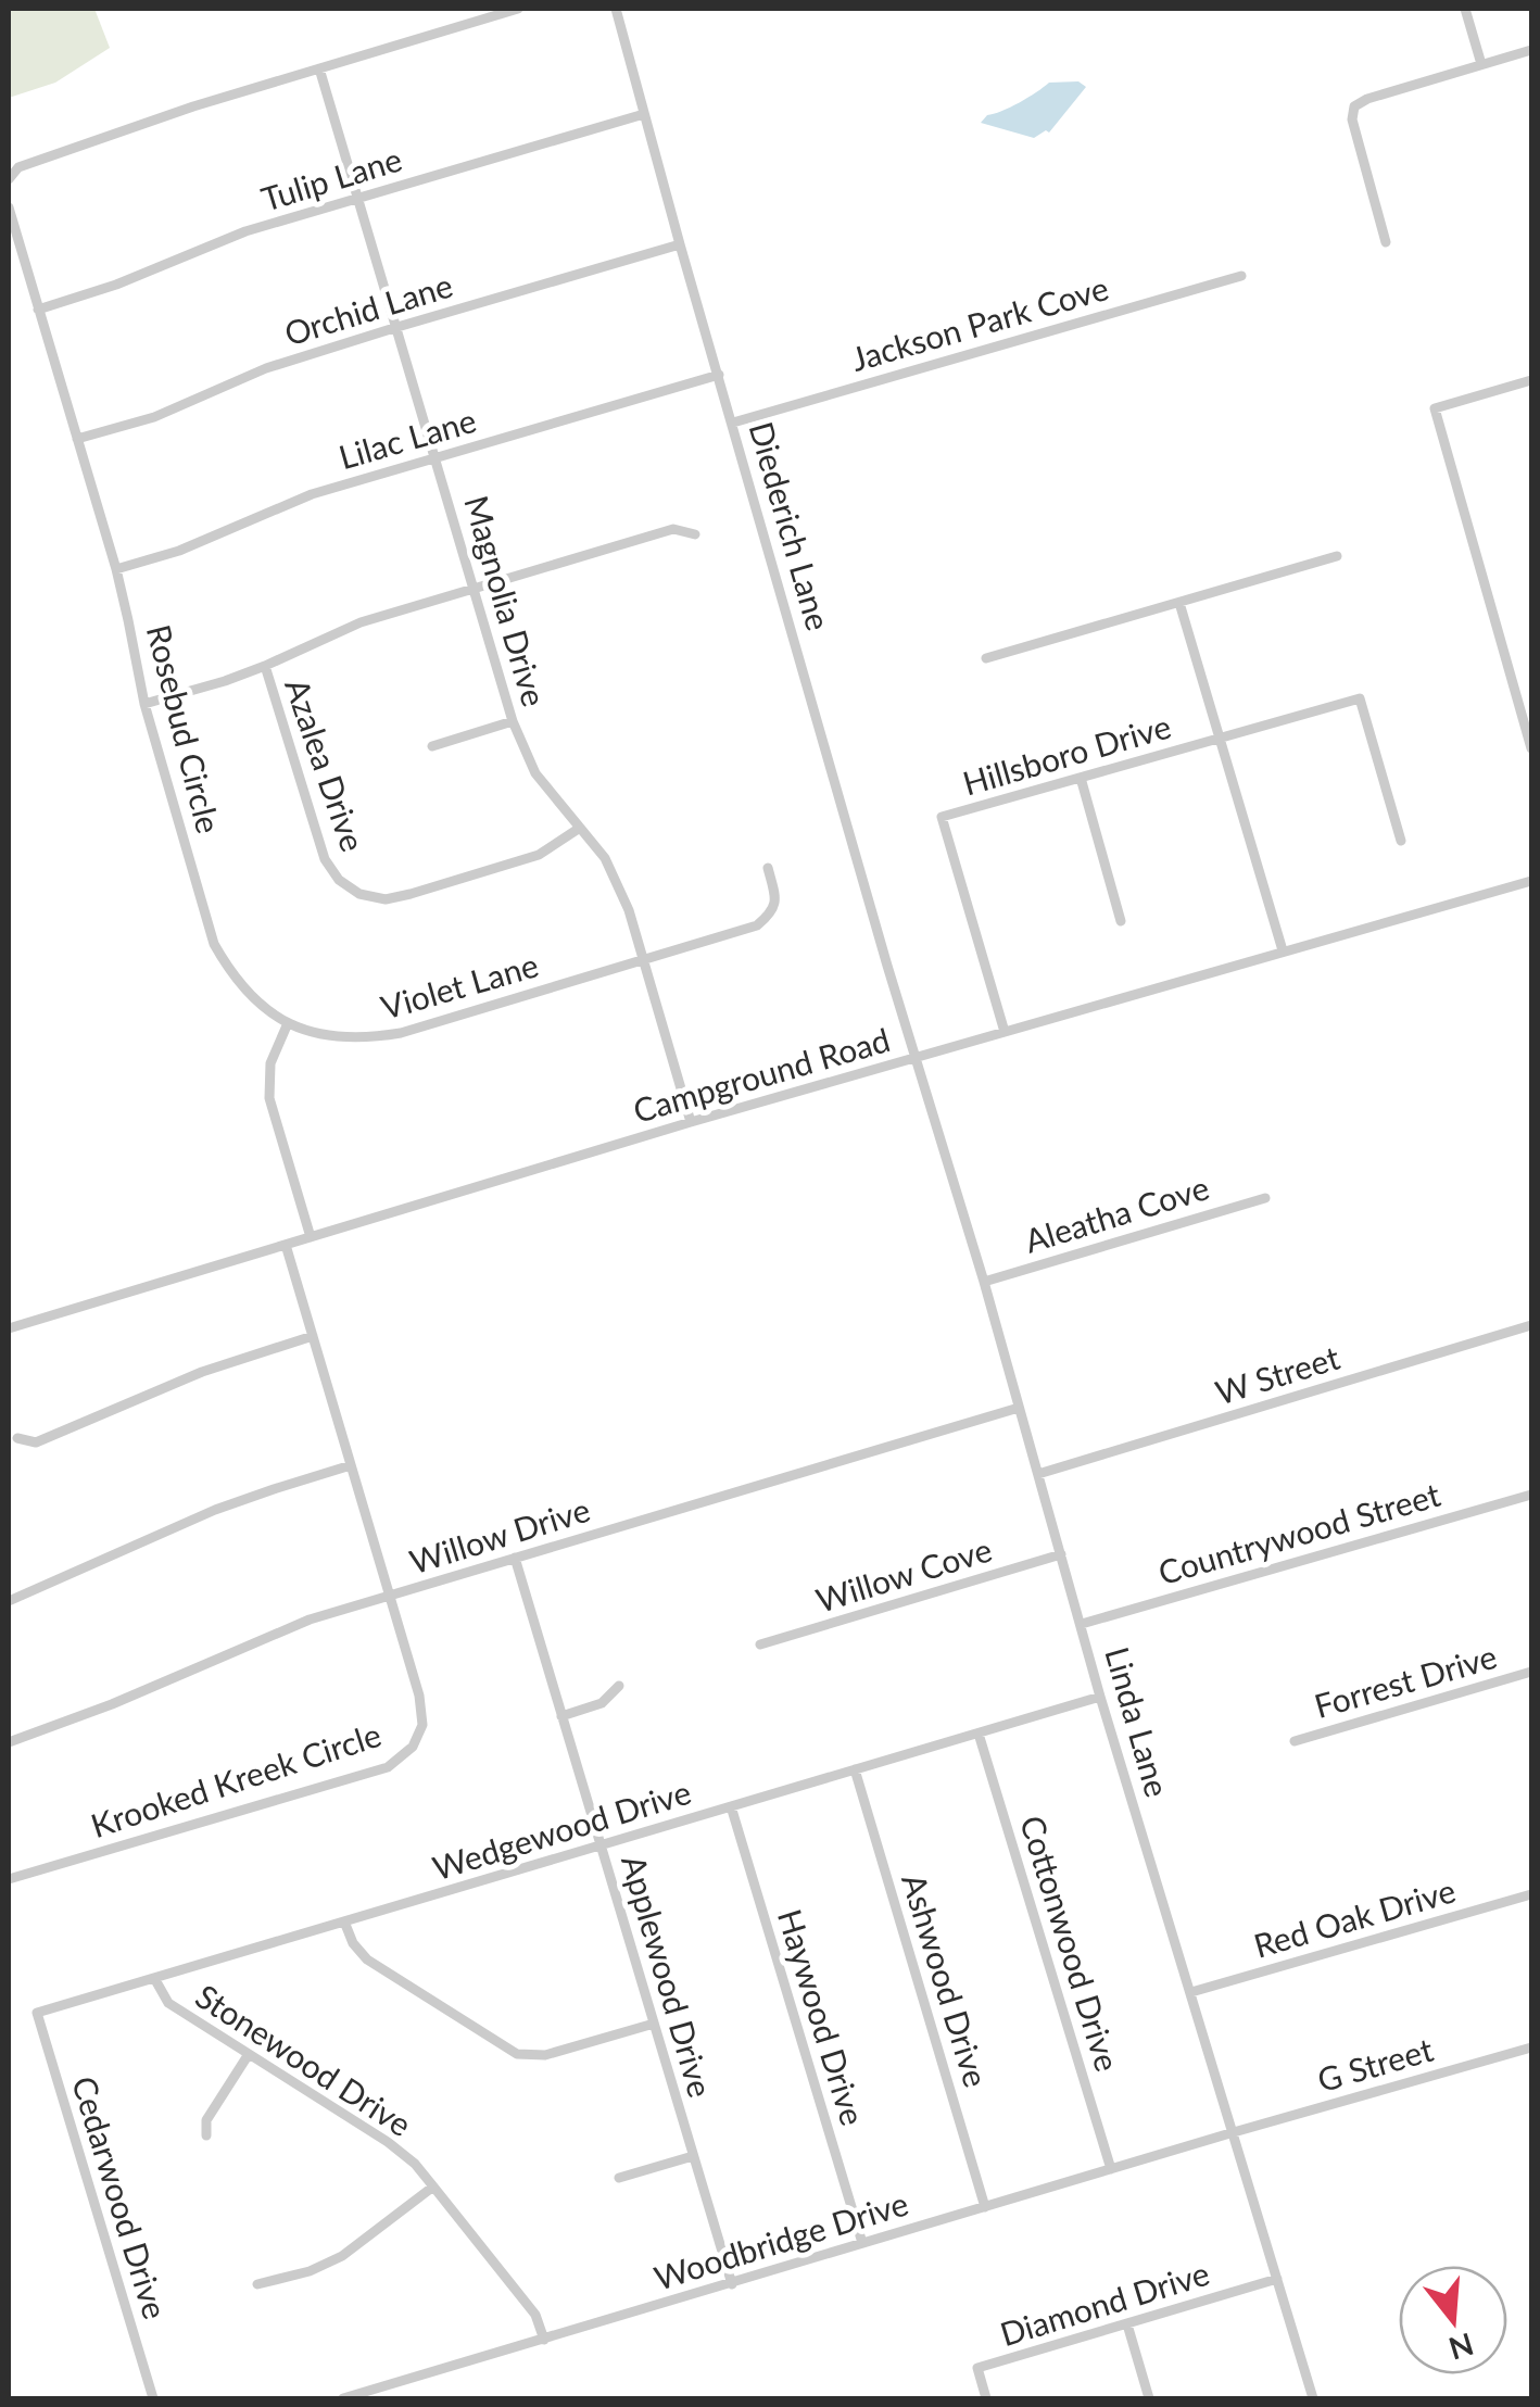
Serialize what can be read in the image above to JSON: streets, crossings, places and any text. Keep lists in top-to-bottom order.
{
  "streets": {
    "street": [
      "Tulip Lane",
      "Orchid Lane",
      "Jackson Park Cove",
      "Lilac Lane",
      "Diederich Lane",
      "Magnolia Drive",
      "Rosebud Circle",
      "Hillsboro Drive",
      "Azalea Drive",
      "Violet Lane",
      "Campground Road",
      "Aleatha Cove",
      "W Street",
      "Countrywood Street",
      "Willow Drive",
      "Willow Cove",
      "Forrest Drive",
      "Linda Lane",
      "Krooked Kreek Circle",
      "Wedgewood Drive",
      "Red Oak Drive",
      "Cottonwood Drive",
      "Applewood Drive",
      "Ashwood Drive",
      "Haywood Drive",
      "Stonewood Drive",
      "G Street",
      "Cedarwood Drive",
      "Woodbridge Drive",
      "Diamond Drive"
    ]
  },
  "crossings": [
    ["Tulip Lane", "Diederich Lane"],
    ["Tulip Lane", "Magnolia Drive"],
    ["Tulip Lane", "Rosebud Circle"],
    ["Orchid Lane", "Diederich Lane"],
    ["Orchid Lane", "Magnolia Drive"],
    ["Orchid Lane", "Rosebud Circle"],
    ["Jackson Park Cove", "Diederich Lane"],
    ["Lilac Lane", "Diederich Lane"],
    ["Lilac Lane", "Magnolia Drive"],
    ["Lilac Lane", "Rosebud Circle"],
    ["Diederich Lane", "Campground Road"],
    ["Diederich Lane", "Linda Lane"],
    ["Magnolia Drive", "Azalea Drive"],
    ["Magnolia Drive", "Violet Lane"],
    ["Magnolia Drive", "Campground Road"],
    ["Rosebud Circle", "Violet Lane"],
    ["Hillsboro Drive", "Campground Road"],
    ["Campground Road", "Linda Lane"],
    ["Campground Road", "Krooked Kreek Circle"],
    ["Aleatha Cove", "Linda Lane"],
    ["W Street", "Linda Lane"],
    ["Countrywood Street", "Linda Lane"],
    ["Willow Drive", "Linda Lane"],
    ["Willow Drive", "Krooked Kreek Circle"],
    ["Willow Drive", "Applewood Drive"],
    ["Willow Cove", "Linda Lane"],
    ["Linda Lane", "Wedgewood Drive"],
    ["Linda Lane", "Red Oak Drive"],
    ["Linda Lane", "G Street"],
    ["Linda Lane", "Woodbridge Drive"],
    ["Linda Lane", "Diamond Drive"],
    ["Wedgewood Drive", "Cottonwood Drive"],
    ["Wedgewood Drive", "Applewood Drive"],
    ["Wedgewood Drive", "Ashwood Drive"],
    ["Wedgewood Drive", "Haywood Drive"],
    ["Wedgewood Drive", "Stonewood Drive"],
    ["Wedgewood Drive", "Cedarwood Drive"],
    ["Cottonwood Drive", "Woodbridge Drive"],
    ["Applewood Drive", "Woodbridge Drive"],
    ["Ashwood Drive", "Woodbridge Drive"],
    ["Haywood Drive", "Woodbridge Drive"],
    ["Stonewood Drive", "Woodbridge Drive"],
    ["G Street", "Woodbridge Drive"]
  ],
  "north": "bottom"
}
